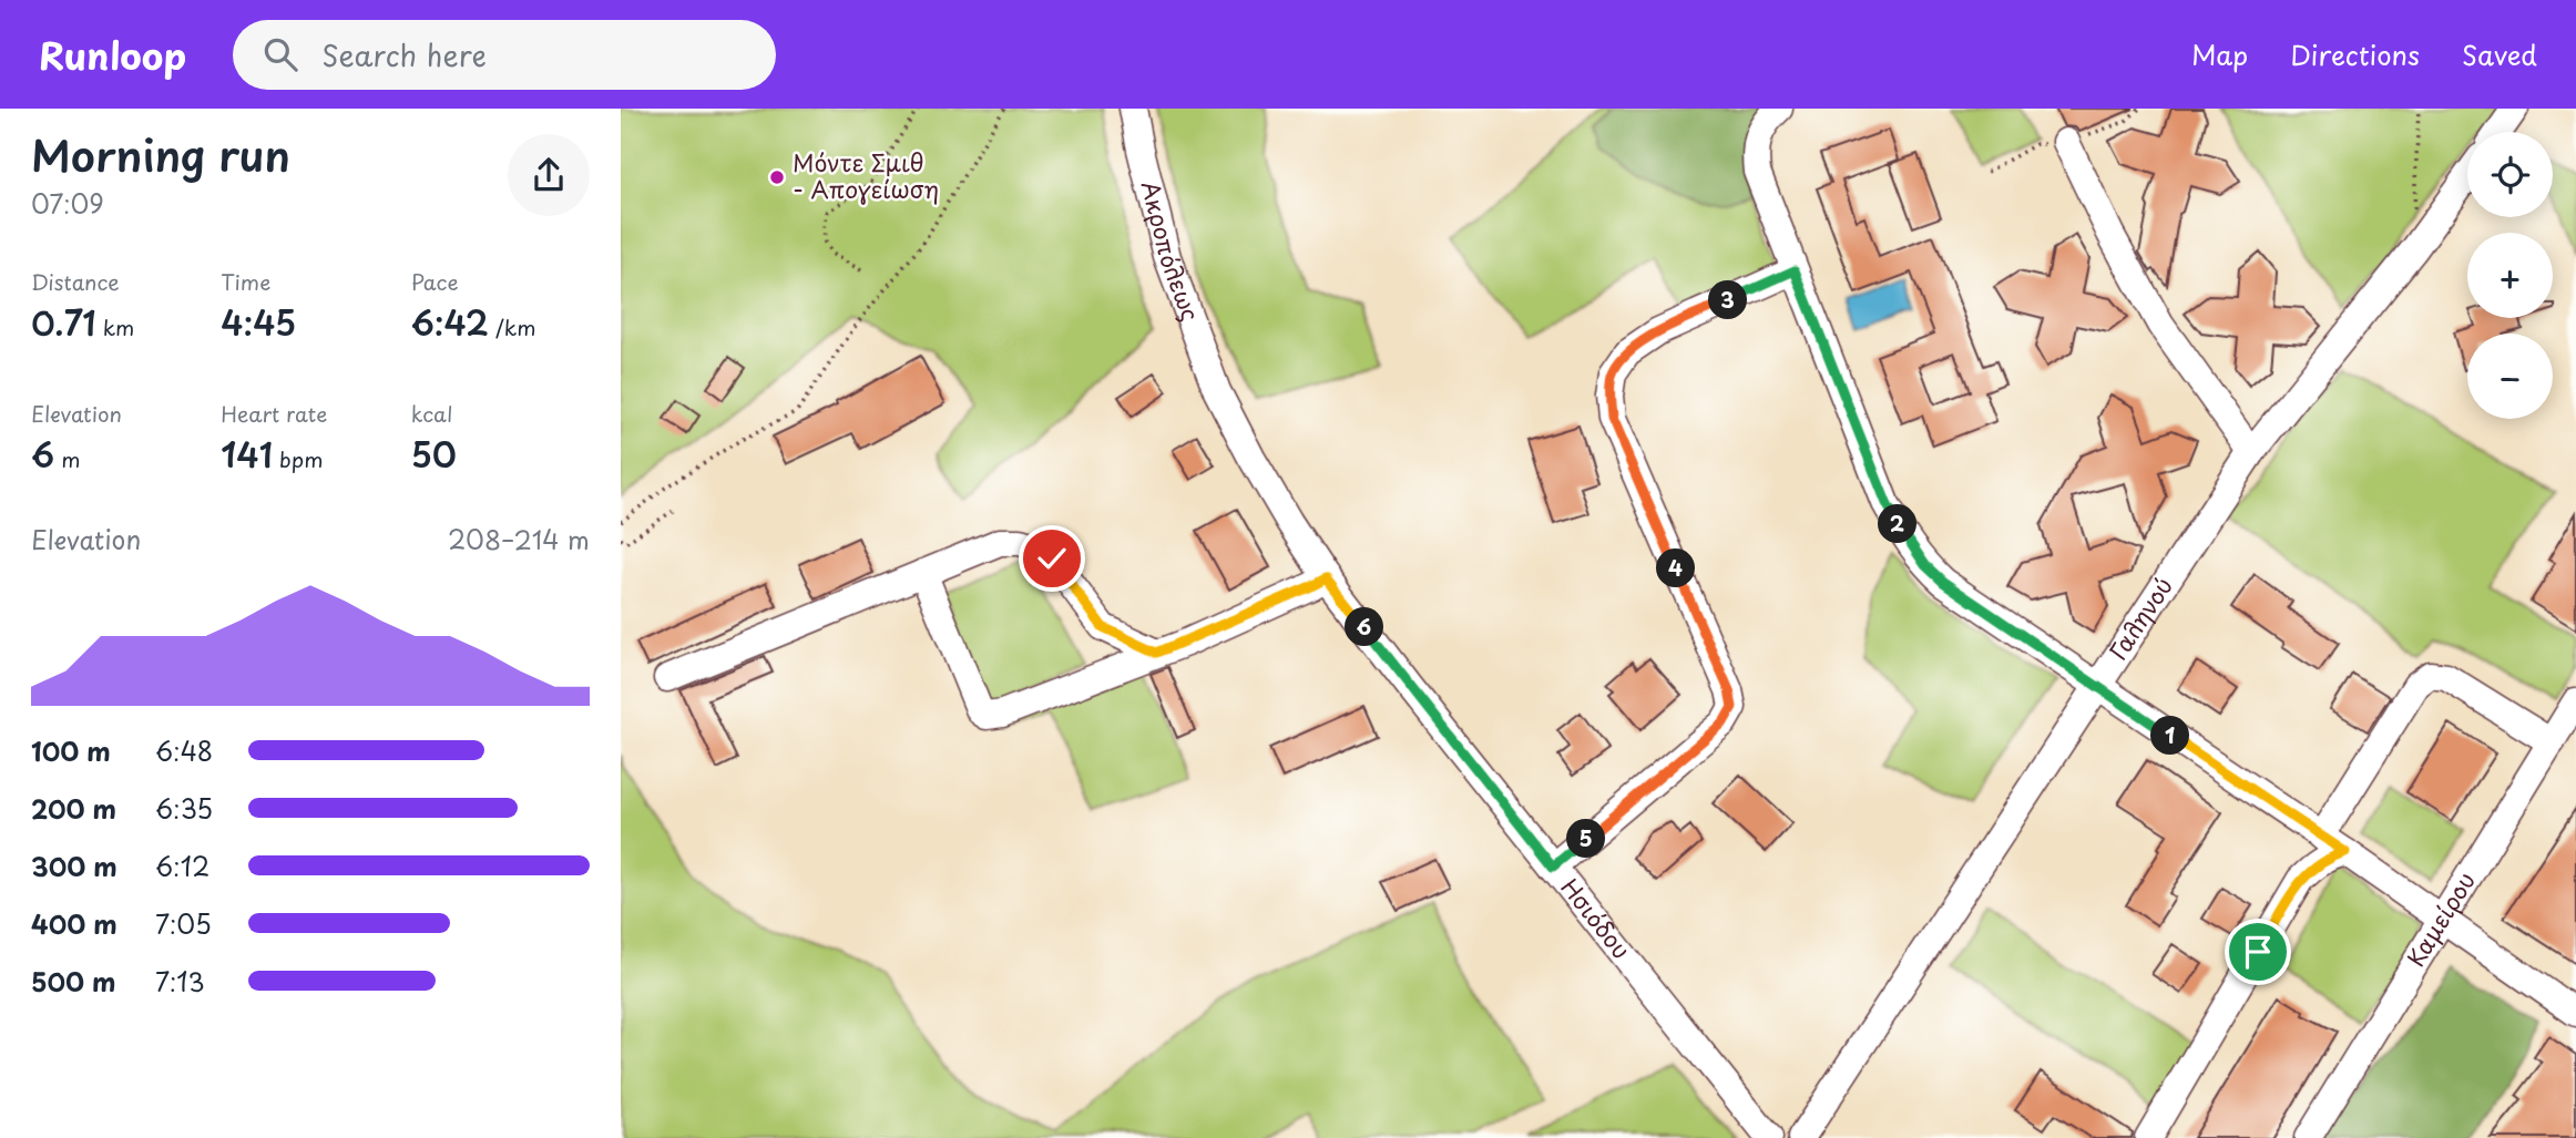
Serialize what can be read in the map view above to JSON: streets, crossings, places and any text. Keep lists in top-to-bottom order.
{
  "streets": {
    "street": [
      "Ακροπόλεως",
      "Γαληνού",
      "Ησιόδου",
      "Καμείρου"
    ]
  },
  "crossings": [
    ["Ακροπόλεως", "Ησιόδου"]
  ],
  "places": ["Μόντε Σμιθ - Απογείωση"],
  "page": {
    "header": "Runloop",
    "search": "Search here",
    "nav": ["Map", "Directions", "Saved"],
    "heading": ["Morning run", "07:09"],
    "map_buttons": ["+", "−"],
    "stats": [
      ["Distance", "0.71 km"],
      ["Time", "4:45"],
      ["Pace", "6:42 /km"],
      ["Elevation", "6 m"],
      ["Heart rate", "141 bpm"],
      ["kcal", "50"]
    ],
    "pins": [
      "3",
      "2",
      "4",
      "6",
      "1",
      "5"
    ],
    "chart": ["Elevation", "208–214 m"],
    "list": [
      {
        "name": "100 m",
        "note": "6:48"
      },
      {
        "name": "200 m",
        "note": "6:35"
      },
      {
        "name": "300 m",
        "note": "6:12"
      },
      {
        "name": "400 m",
        "note": "7:05"
      },
      {
        "name": "500 m",
        "note": "7:13"
      }
    ]
  }
}
